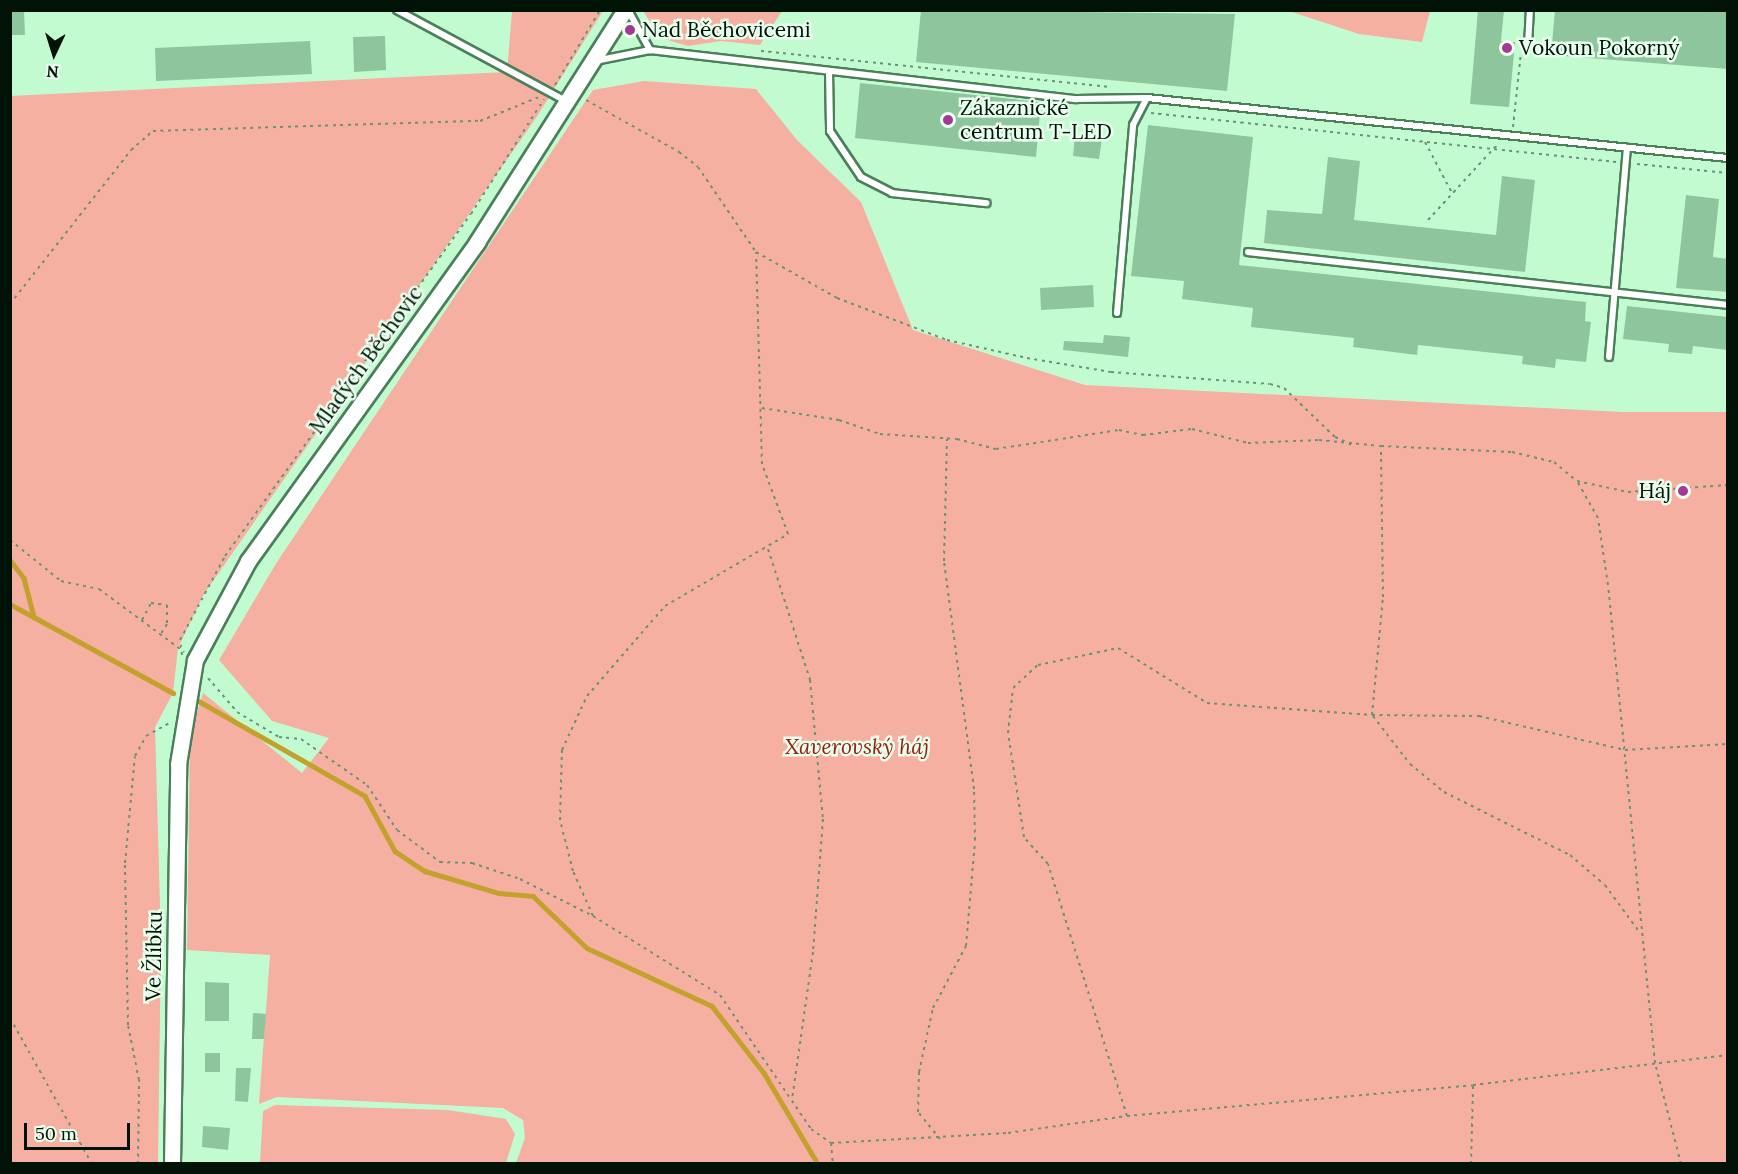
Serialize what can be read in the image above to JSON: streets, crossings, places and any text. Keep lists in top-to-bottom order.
{
  "streets": {
    "street": ["Mladých Běchovic", "Ve Žlíbku"]
  },
  "crossings": [
    ["Mladých Běchovic", "Ve Žlíbku"]
  ],
  "parks": ["Xaverovský háj"],
  "places": [
    "Nad Běchovicemi",
    "Vokoun Pokorný",
    "Zákaznické centrum T-LED",
    "Háj"
  ],
  "scale_bar": "50 m",
  "north": "bottom"
}
